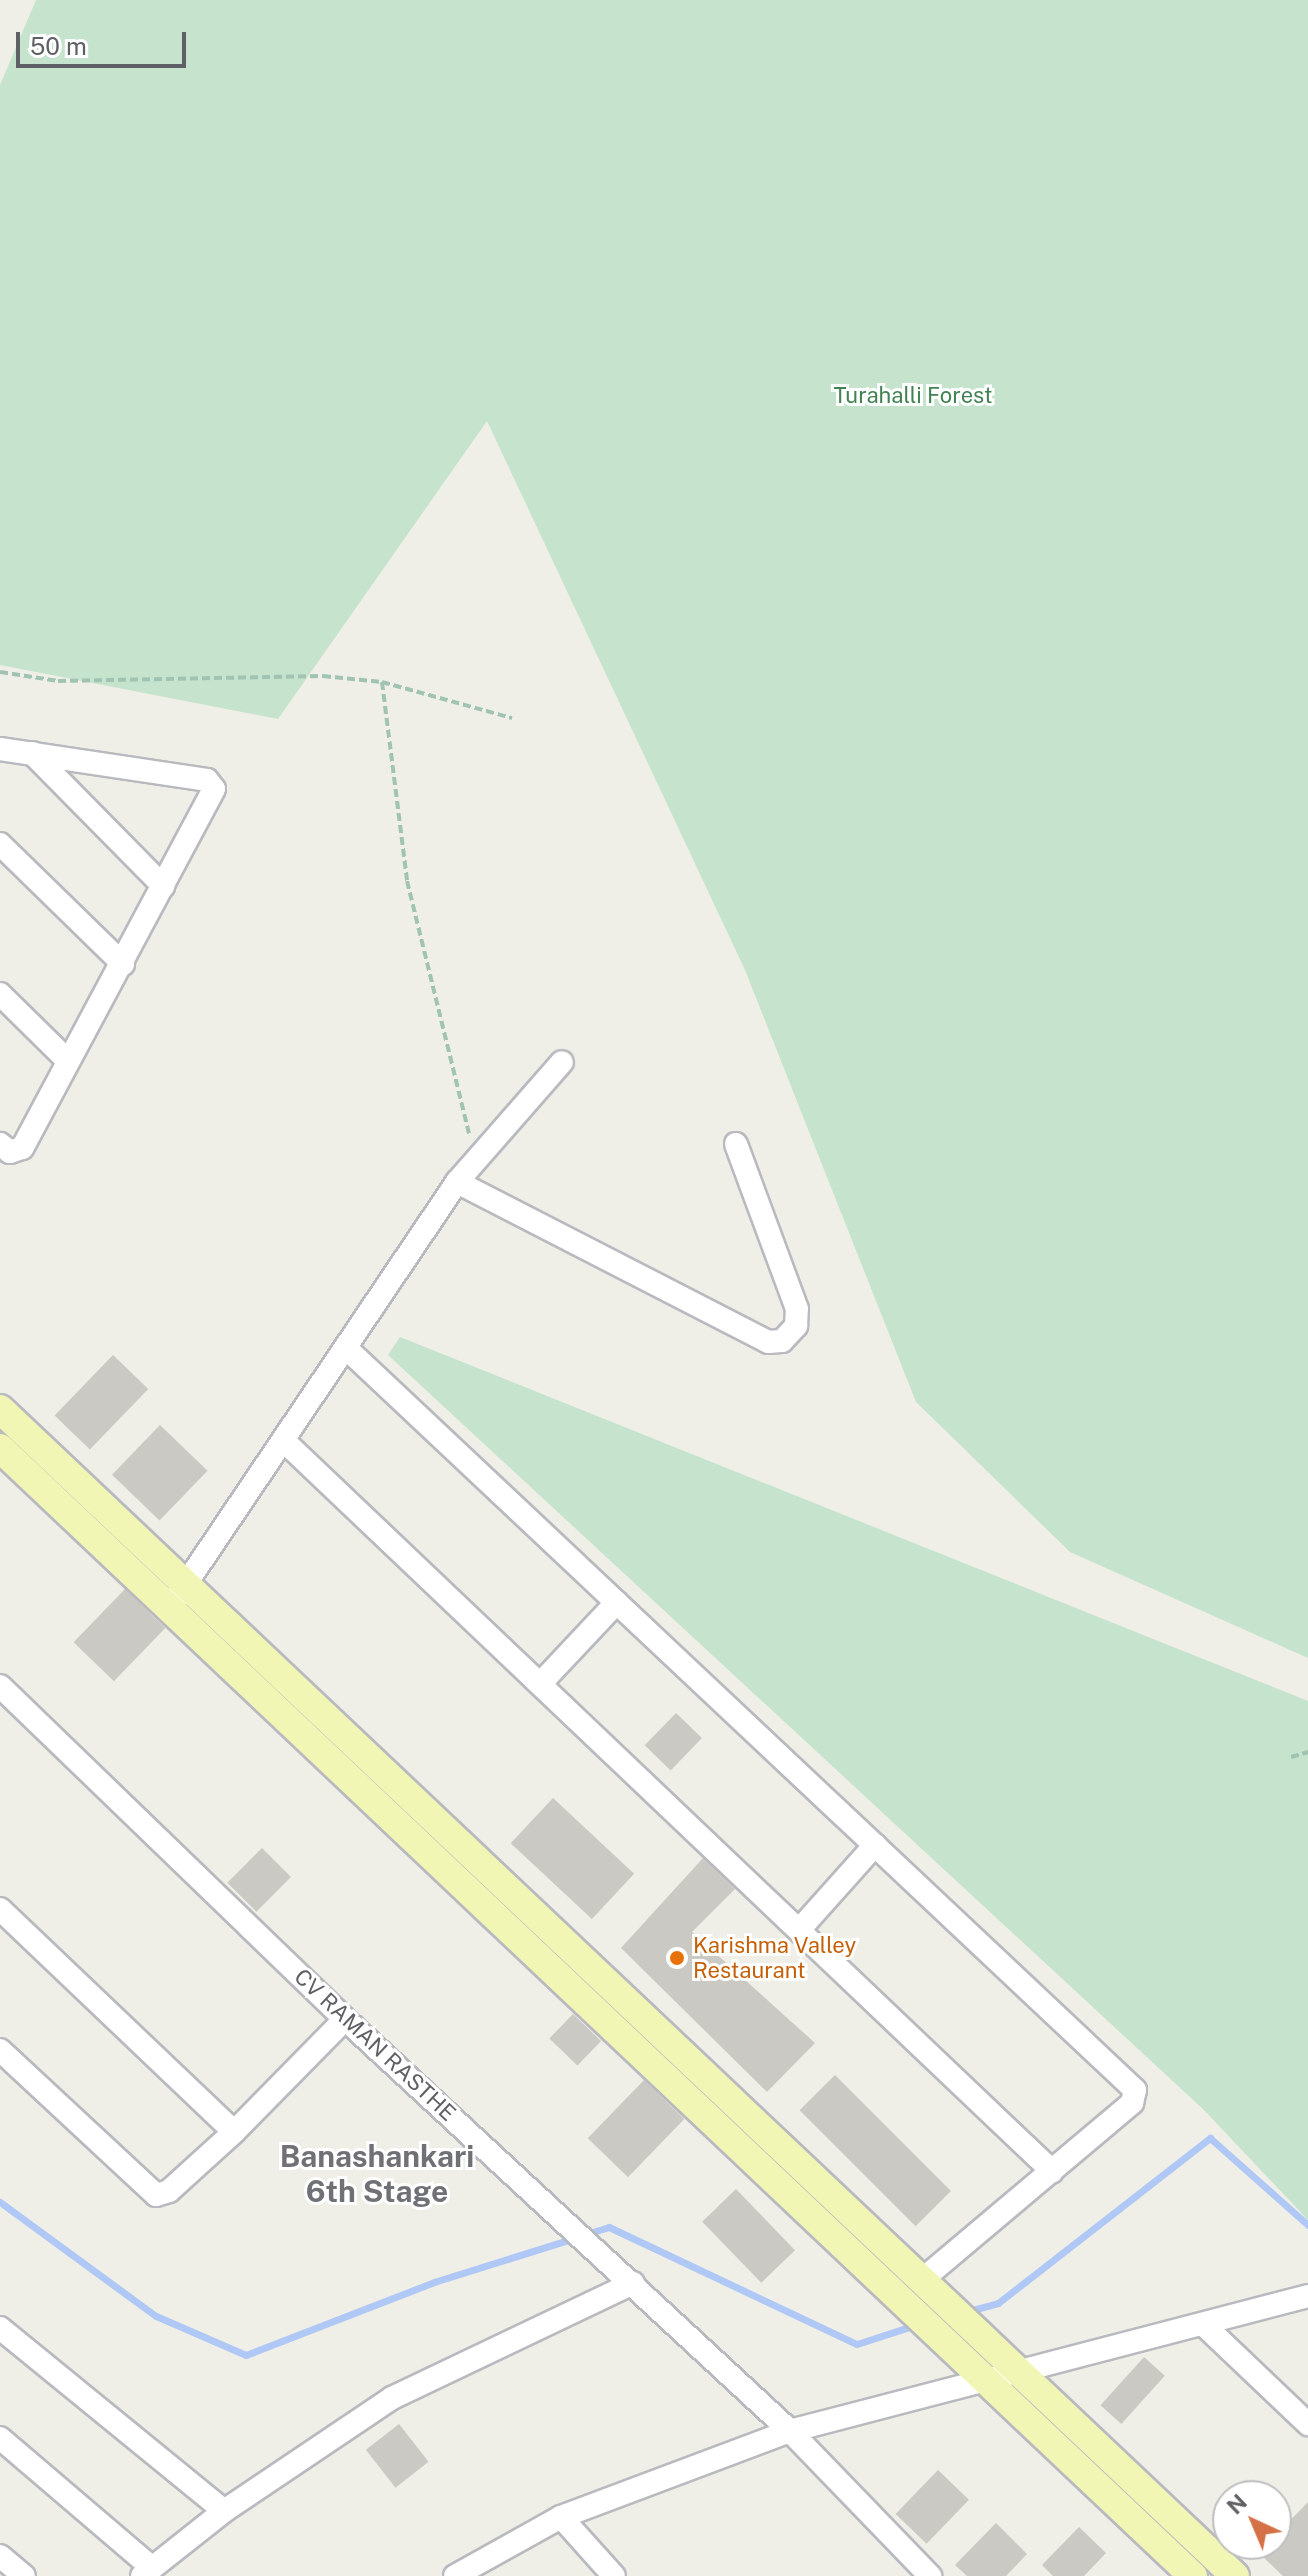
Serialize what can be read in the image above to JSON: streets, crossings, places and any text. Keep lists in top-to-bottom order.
{
  "streets": {
    "street": ["CV RAMAN RASTHE"]
  },
  "districts": ["Banashankari 6th Stage"],
  "parks": ["Turahalli Forest"],
  "places": ["Karishma Valley Restaurant"],
  "scale_bar": "50 m",
  "north": "top left"
}
